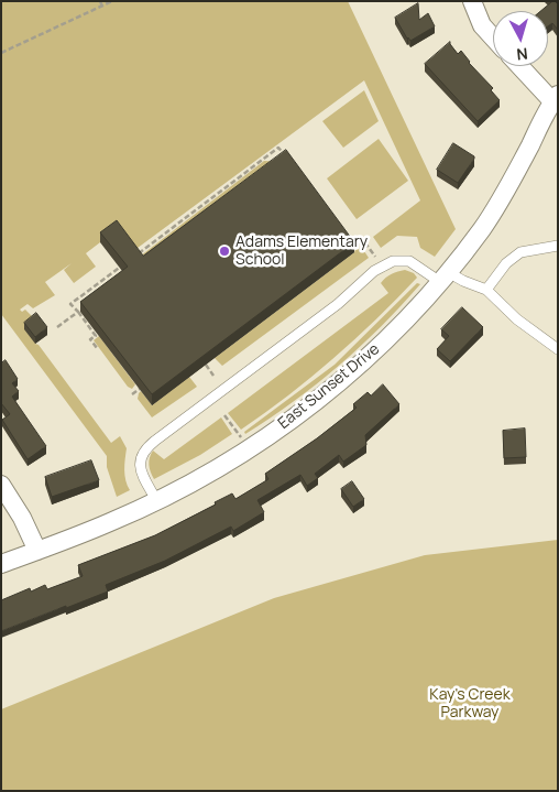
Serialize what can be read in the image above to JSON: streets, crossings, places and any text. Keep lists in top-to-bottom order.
{
  "streets": {
    "street": ["East Sunset Drive"]
  },
  "parks": ["Kay's Creek Parkway"],
  "places": ["Adams Elementary School"],
  "north": "bottom"
}
